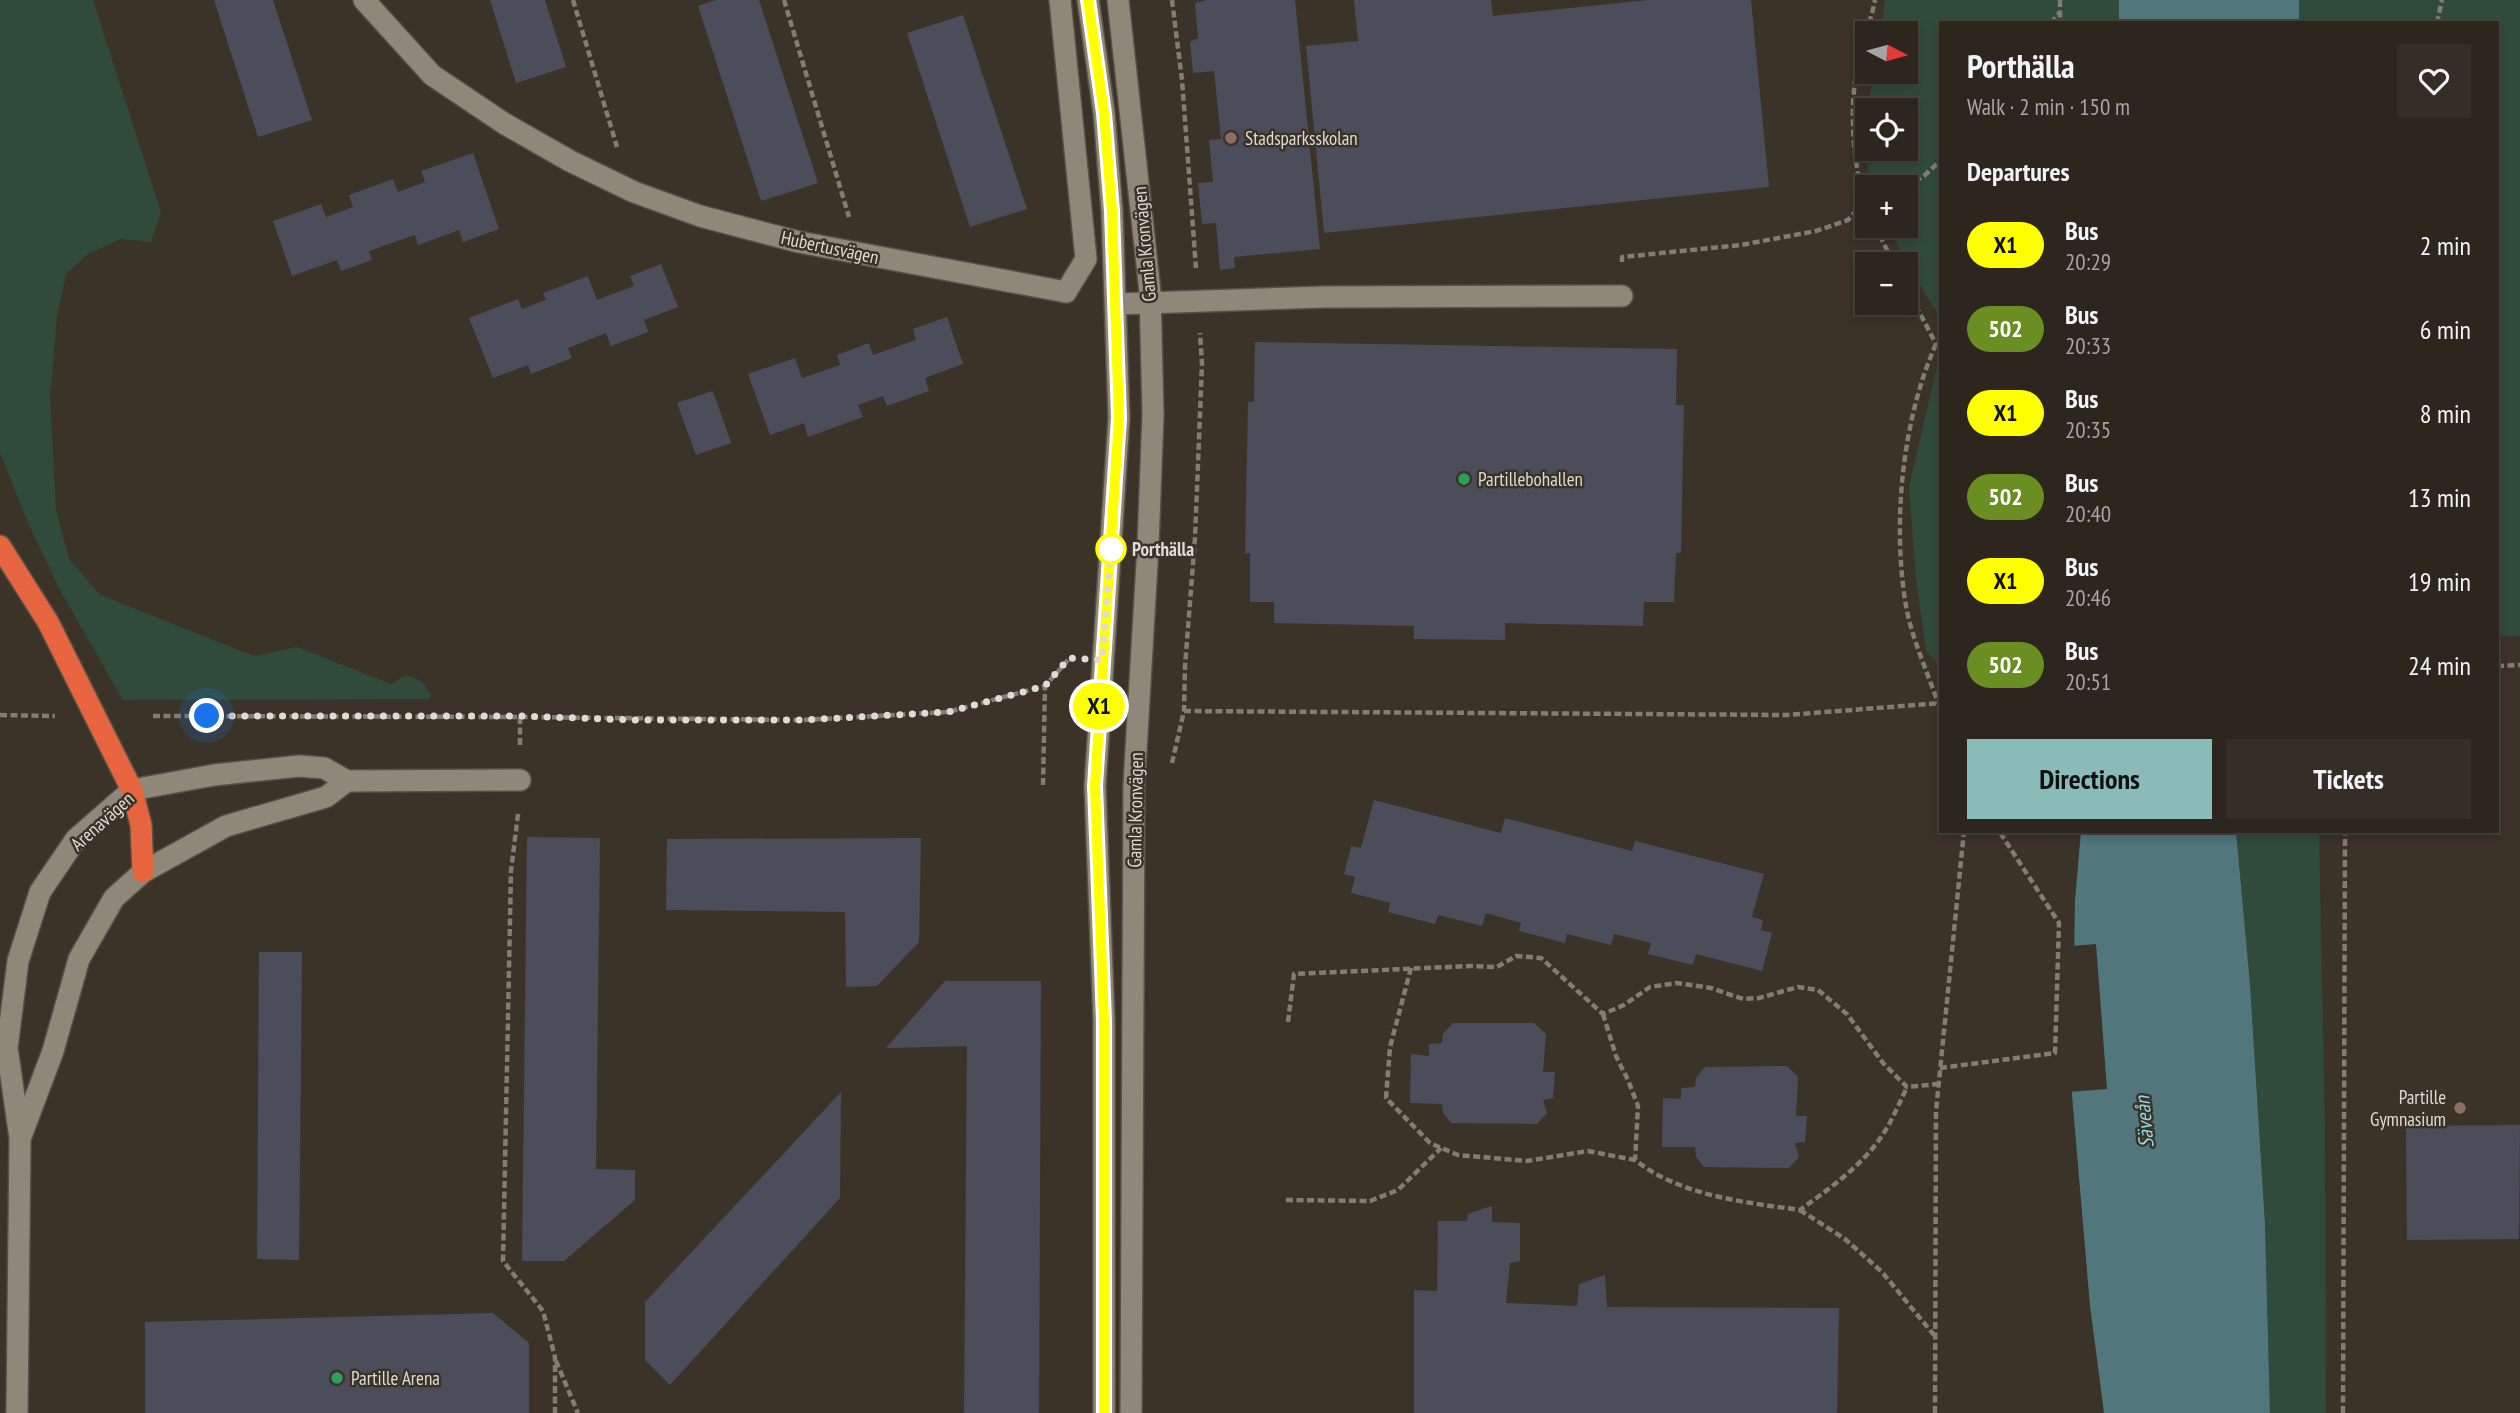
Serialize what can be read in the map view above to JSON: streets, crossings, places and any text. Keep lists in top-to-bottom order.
{
  "streets": {
    "street": ["Gamla Kronvägen", "Hubertusvägen", "Arenavägen"]
  },
  "water": ["Säveån"],
  "places": [
    "Stadsparksskolan",
    "Partillebohallen",
    "Porthälla",
    "Partille Gymnasium",
    "Partille Arena"
  ],
  "lines": ["bus line X1"],
  "north": "right",
  "page": {
    "on_map": "X1",
    "map_buttons": ["+", "−"],
    "heading": [
      ["Porthälla", "Walk · 2 min · 150 m"],
      "Departures"
    ],
    "list": [
      {
        "mark": "X1",
        "name": "Bus",
        "note": "20:29",
        "value": "2 min"
      },
      {
        "mark": "502",
        "name": "Bus",
        "note": "20:33",
        "value": "6 min"
      },
      {
        "mark": "X1",
        "name": "Bus",
        "note": "20:35",
        "value": "8 min"
      },
      {
        "mark": "502",
        "name": "Bus",
        "note": "20:40",
        "value": "13 min"
      },
      {
        "mark": "X1",
        "name": "Bus",
        "note": "20:46",
        "value": "19 min"
      },
      {
        "mark": "502",
        "name": "Bus",
        "note": "20:51",
        "value": "24 min"
      }
    ],
    "buttons": ["Directions", "Tickets"]
  }
}
